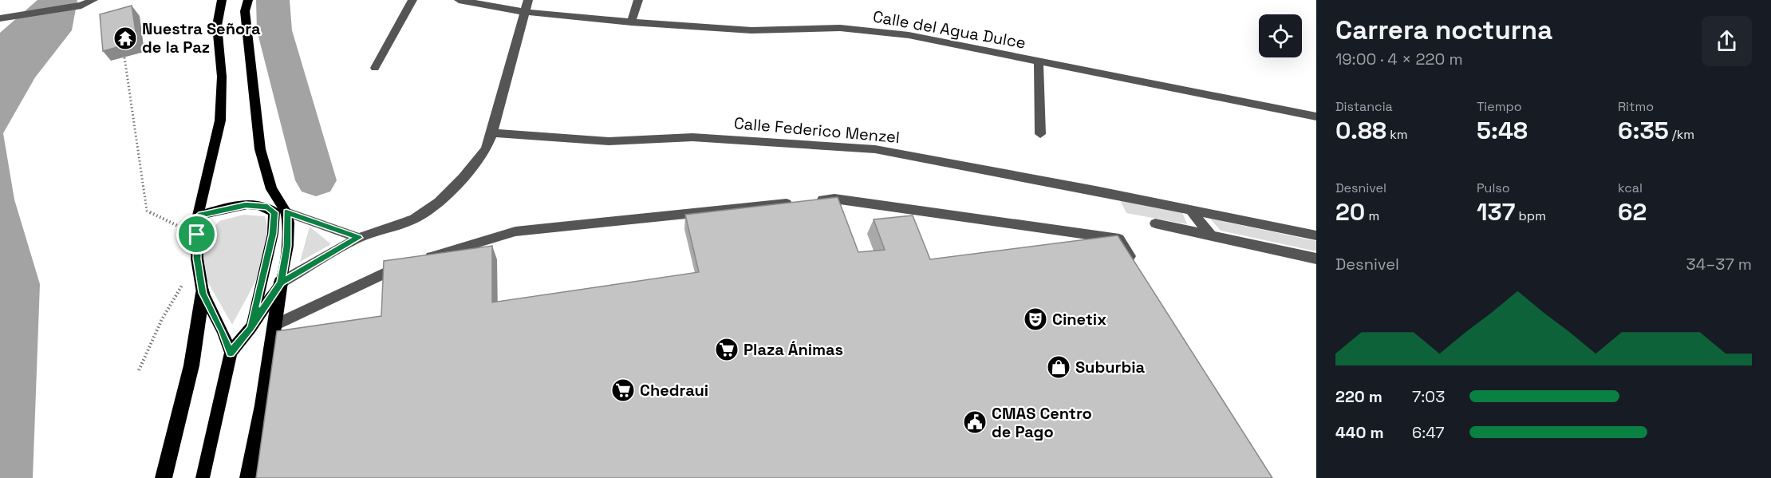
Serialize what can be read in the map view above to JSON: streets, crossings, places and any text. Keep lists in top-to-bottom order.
{
  "streets": {
    "street": ["Calle del Agua Dulce", "Calle Federico Menzel"]
  },
  "places": {
    "temple": ["Nuestra Señora de la Paz"],
    "theatre": ["Cinetix"],
    "supermarket": ["Plaza Ánimas", "Chedraui"],
    "shop": ["Suburbia"],
    "public building": ["CMAS Centro de Pago"]
  },
  "page": {
    "heading": ["Carrera nocturna", "19:00 · 4 × 220 m"],
    "stats": [
      ["Distancia", "0.88 km"],
      ["Tiempo", "5:48"],
      ["Ritmo", "6:35 /km"],
      ["Desnivel", "20 m"],
      ["Pulso", "137 bpm"],
      ["kcal", "62"]
    ],
    "chart": ["Desnivel", "34–37 m"],
    "list": [
      {
        "name": "220 m",
        "note": "7:03"
      },
      {
        "name": "440 m",
        "note": "6:47"
      }
    ]
  }
}
